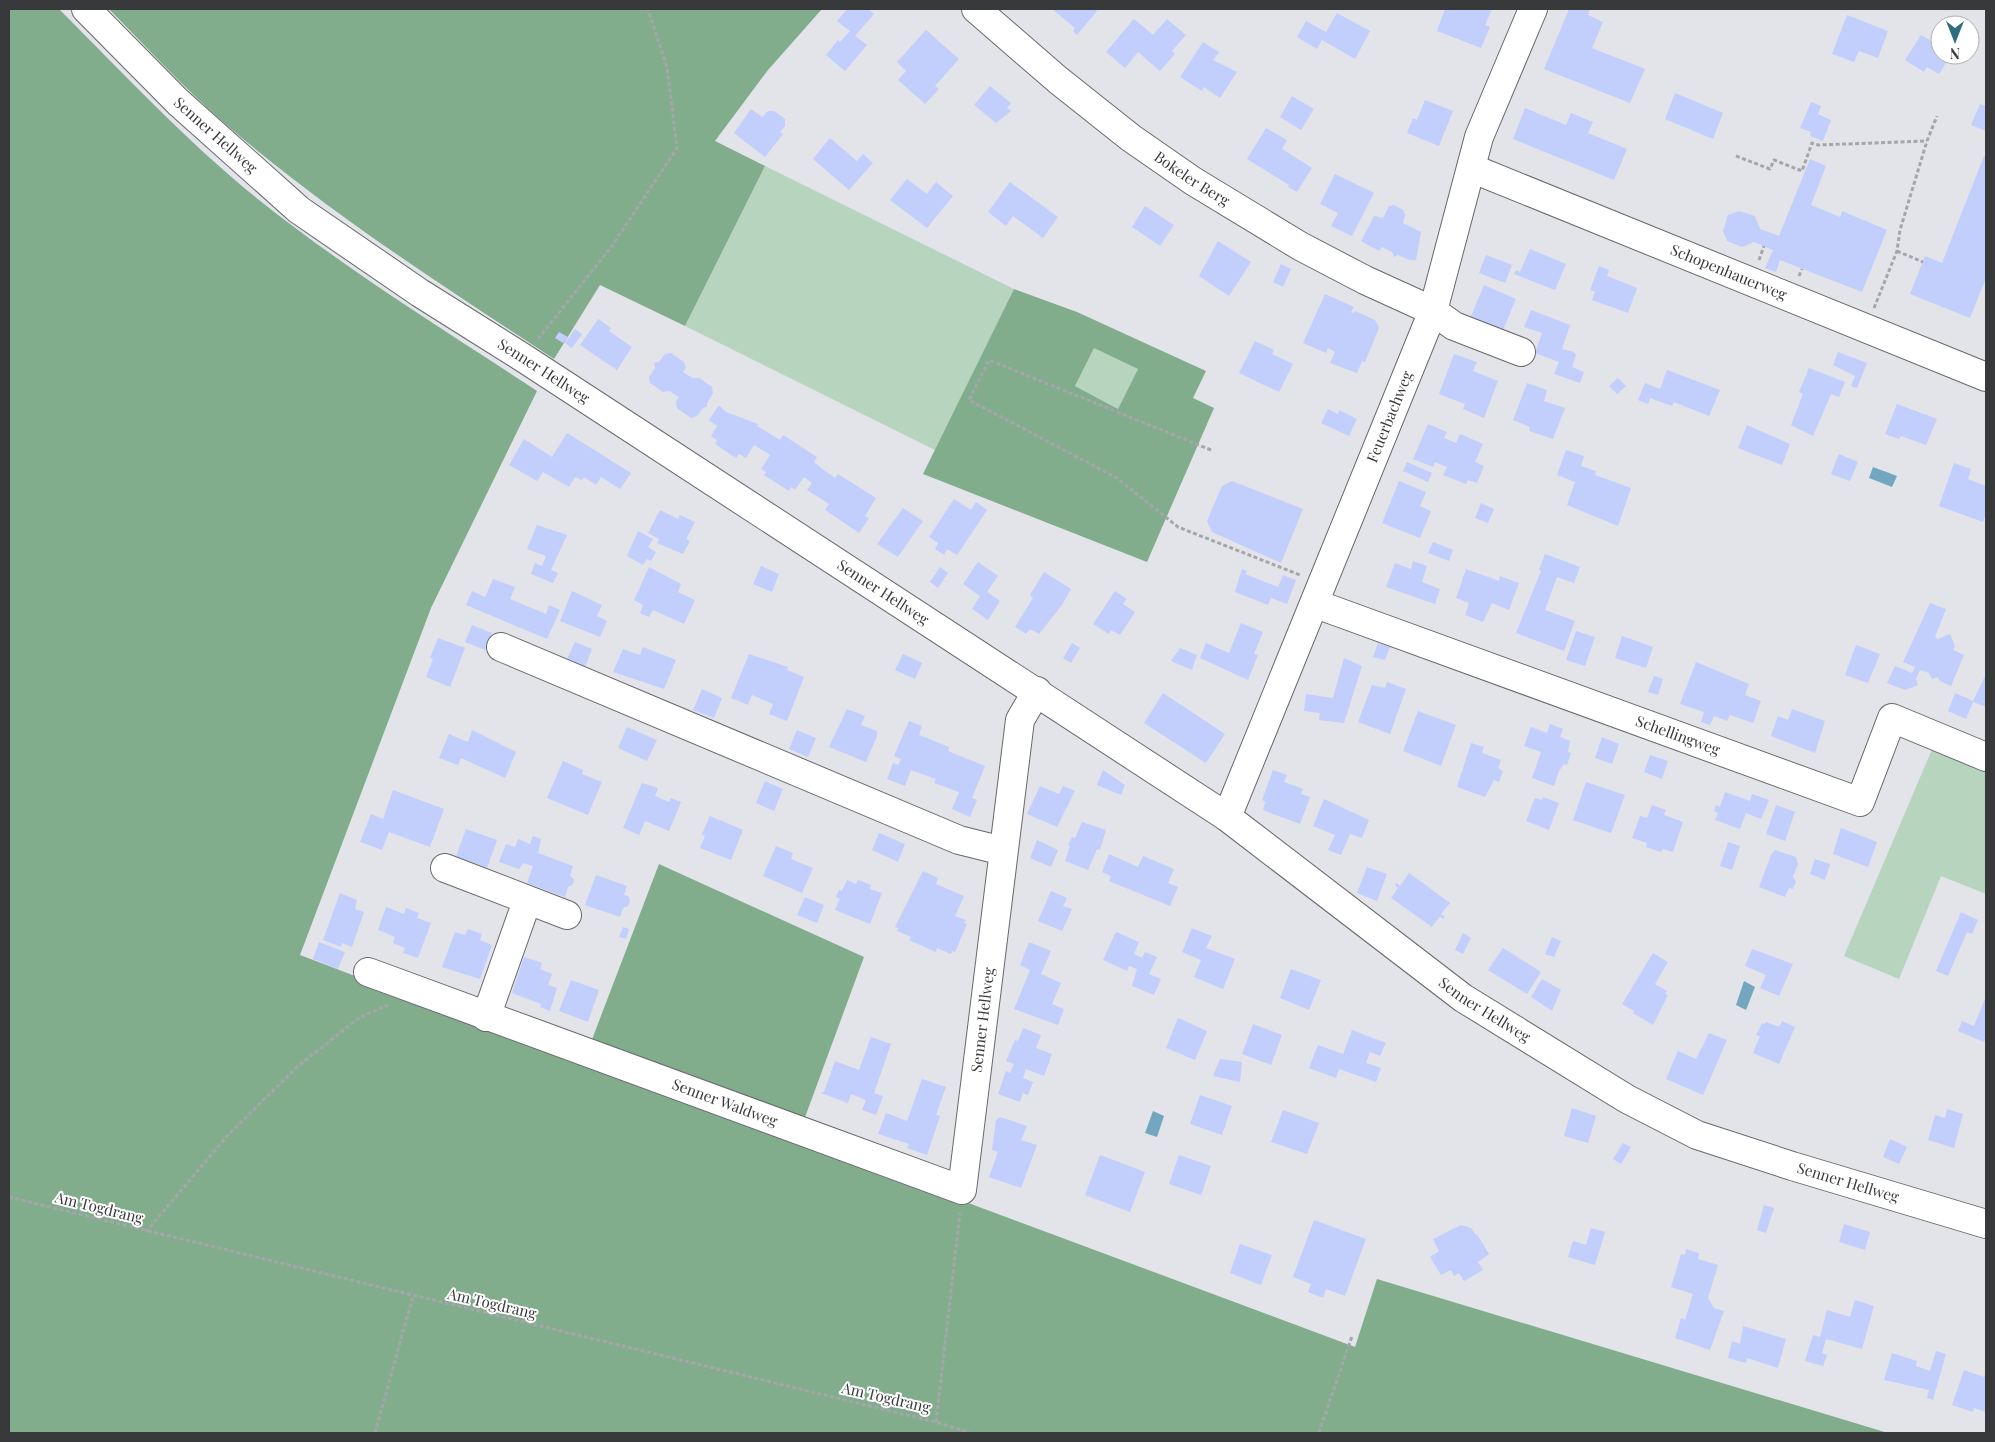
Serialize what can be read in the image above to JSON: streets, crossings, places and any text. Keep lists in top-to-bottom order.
{
  "streets": {
    "street": [
      "Senner Hellweg",
      "Bokeler Berg",
      "Schopenhauerweg",
      "Feuerbachweg",
      "Schellingweg",
      "Senner Waldweg"
    ],
    "path": ["Am Togdrang"]
  },
  "crossings": [
    ["Senner Hellweg", "Feuerbachweg"],
    ["Senner Hellweg", "Senner Waldweg"],
    ["Bokeler Berg", "Feuerbachweg"],
    ["Schopenhauerweg", "Feuerbachweg"],
    ["Feuerbachweg", "Schellingweg"]
  ],
  "north": "bottom"
}
